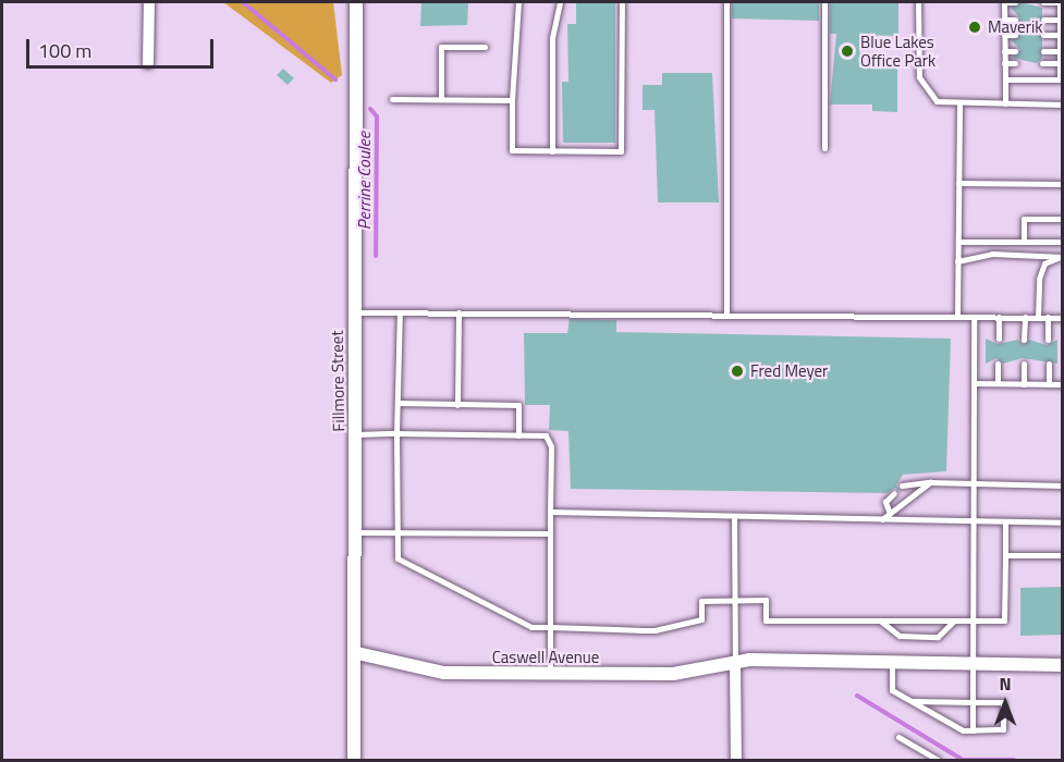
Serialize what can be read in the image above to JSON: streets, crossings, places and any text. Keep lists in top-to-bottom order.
{
  "streets": {
    "street": ["Fillmore Street", "Caswell Avenue"]
  },
  "crossings": [
    ["Fillmore Street", "Caswell Avenue"]
  ],
  "water": ["Perrine Coulee"],
  "places": ["Maverik", "Blue Lakes Office Park", "Fred Meyer"],
  "scale_bar": "100 m",
  "north": "top"
}
